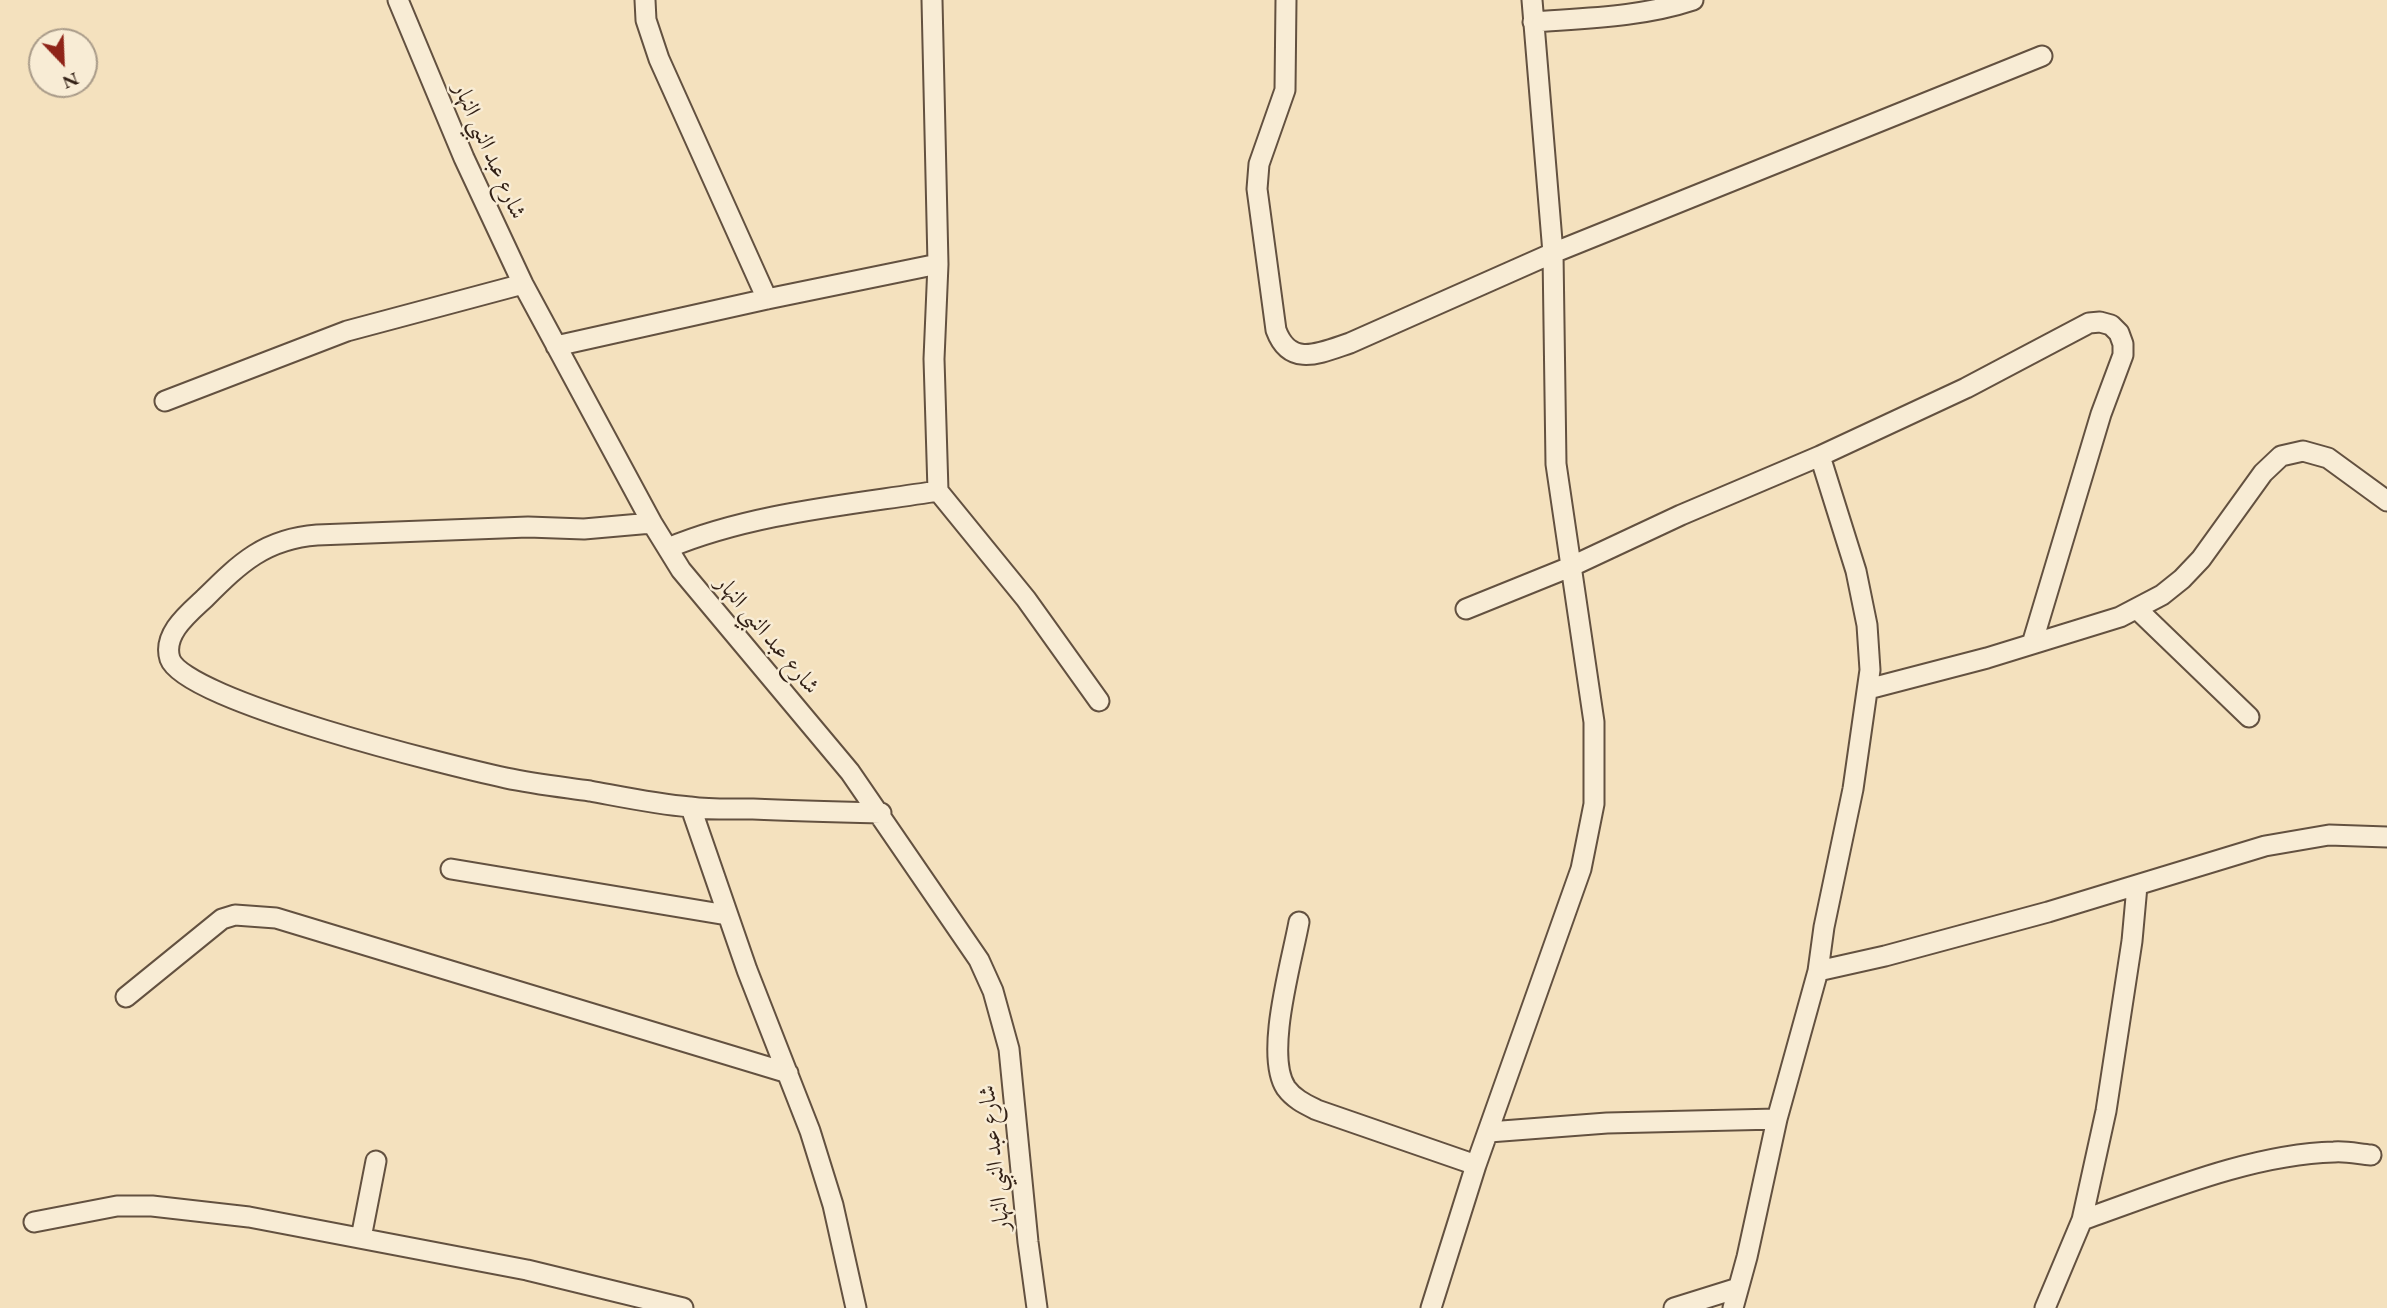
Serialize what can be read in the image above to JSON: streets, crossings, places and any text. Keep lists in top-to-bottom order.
{
  "streets": {
    "street": ["شارع عبد النبي النهار"]
  },
  "north": "bottom right"
}
